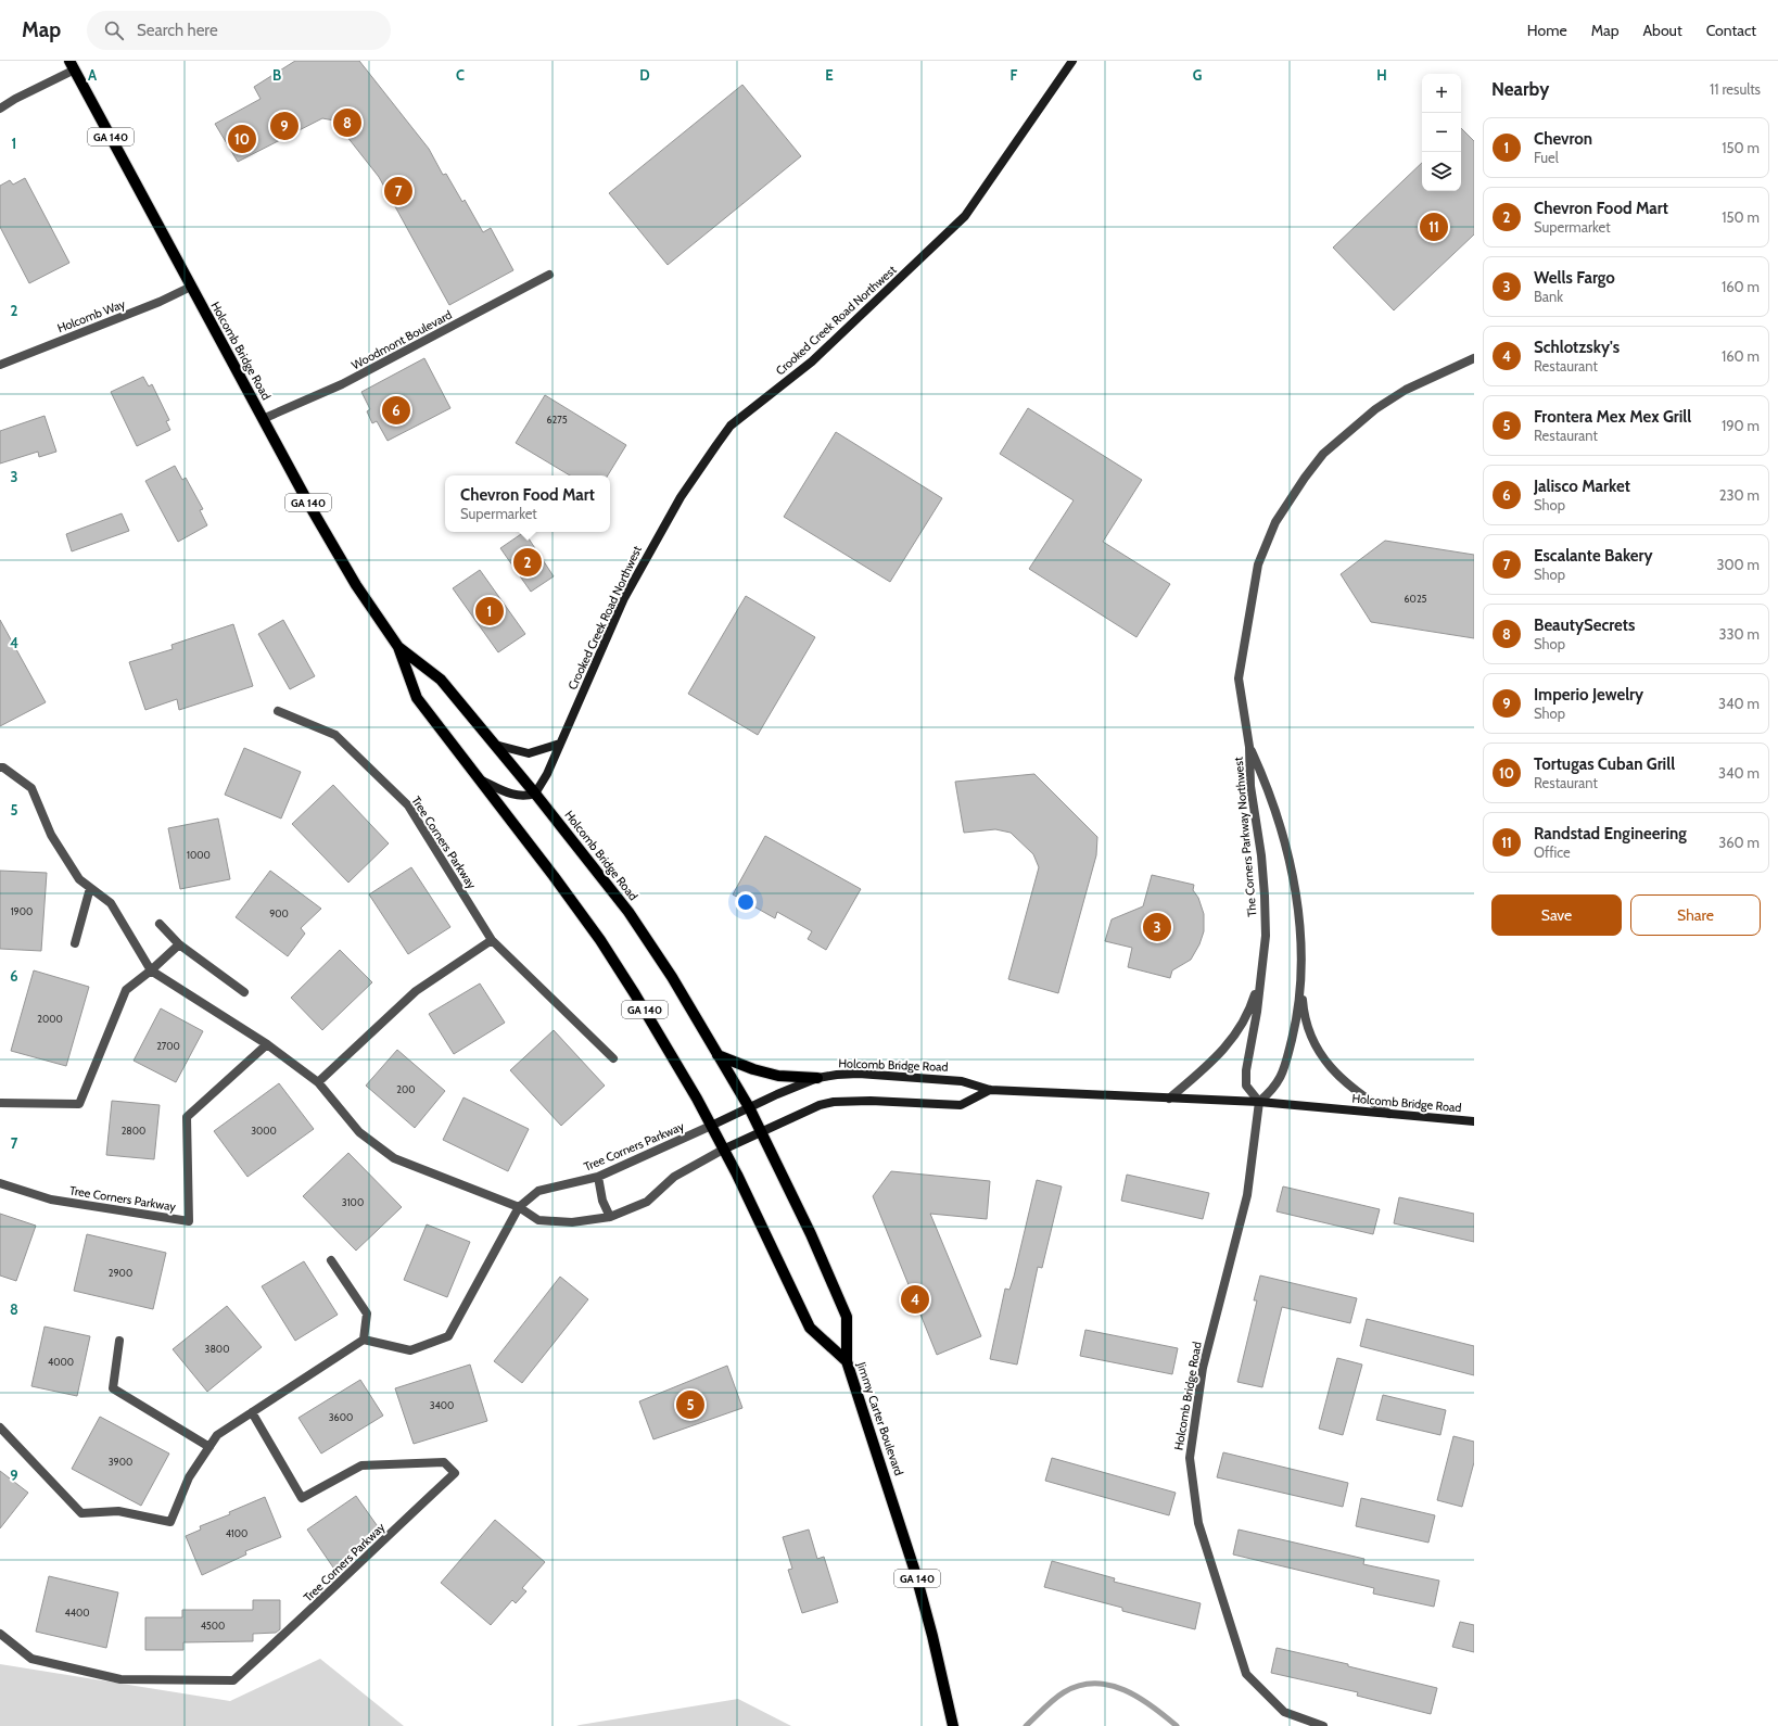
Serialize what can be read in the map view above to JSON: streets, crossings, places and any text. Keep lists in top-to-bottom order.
{
  "streets": {
    "main road": [
      "GA 140",
      "Crooked Creek Road Northwest",
      "Holcomb Bridge Road",
      "Jimmy Carter Boulevard"
    ],
    "street": [
      "Holcomb Way",
      "Woodmont Boulevard",
      "The Corners Parkway Northwest",
      "Tree Corners Parkway"
    ]
  },
  "crossings": [
    ["Holcomb Way", "Holcomb Bridge Road"],
    ["Crooked Creek Road Northwest", "Holcomb Bridge Road"],
    ["Woodmont Boulevard", "Holcomb Bridge Road"],
    ["Holcomb Bridge Road", "The Corners Parkway Northwest"],
    ["Holcomb Bridge Road", "Tree Corners Parkway"],
    ["Holcomb Bridge Road", "Jimmy Carter Boulevard"]
  ],
  "house_numbers": [
    "6275",
    "6025",
    "1000",
    "1900",
    "900",
    "2000",
    "2700",
    "200",
    "2800",
    "3000",
    "3100",
    "2900",
    "3800",
    "4000",
    "3400",
    "3600",
    "3900",
    "4100",
    "4400",
    "4500"
  ],
  "page": {
    "header": "Map",
    "search": "Search here",
    "nav": [
      "Home",
      "Map",
      "About",
      "Contact"
    ],
    "heading": ["Nearby", "11 results"],
    "map_buttons": ["+", "−"],
    "pins": [
      "8",
      "9",
      "10",
      "7",
      "11",
      "6",
      "2",
      "1",
      "3",
      "4",
      "5"
    ],
    "list": [
      {
        "mark": "1",
        "name": "Chevron",
        "note": "Fuel",
        "value": "150 m"
      },
      {
        "mark": "2",
        "name": "Chevron Food Mart",
        "note": "Supermarket",
        "value": "150 m"
      },
      {
        "mark": "3",
        "name": "Wells Fargo",
        "note": "Bank",
        "value": "160 m"
      },
      {
        "mark": "4",
        "name": "Schlotzsky's",
        "note": "Restaurant",
        "value": "160 m"
      },
      {
        "mark": "5",
        "name": "Frontera Mex Mex Grill",
        "note": "Restaurant",
        "value": "190 m"
      },
      {
        "mark": "6",
        "name": "Jalisco Market",
        "note": "Shop",
        "value": "230 m"
      },
      {
        "mark": "7",
        "name": "Escalante Bakery",
        "note": "Shop",
        "value": "300 m"
      },
      {
        "mark": "8",
        "name": "BeautySecrets",
        "note": "Shop",
        "value": "330 m"
      },
      {
        "mark": "9",
        "name": "Imperio Jewelry",
        "note": "Shop",
        "value": "340 m"
      },
      {
        "mark": "10",
        "name": "Tortugas Cuban Grill",
        "note": "Restaurant",
        "value": "340 m"
      },
      {
        "mark": "11",
        "name": "Randstad Engineering",
        "note": "Office",
        "value": "360 m"
      }
    ],
    "popup": ["Chevron Food Mart", "Supermarket"],
    "buttons": ["Save", "Share"]
  },
  "grid": {
    "columns": [
      "A",
      "B",
      "C",
      "D",
      "E",
      "F",
      "G",
      "H"
    ],
    "rows": [
      "1",
      "2",
      "3",
      "4",
      "5",
      "6",
      "7",
      "8",
      "9"
    ]
  }
}
